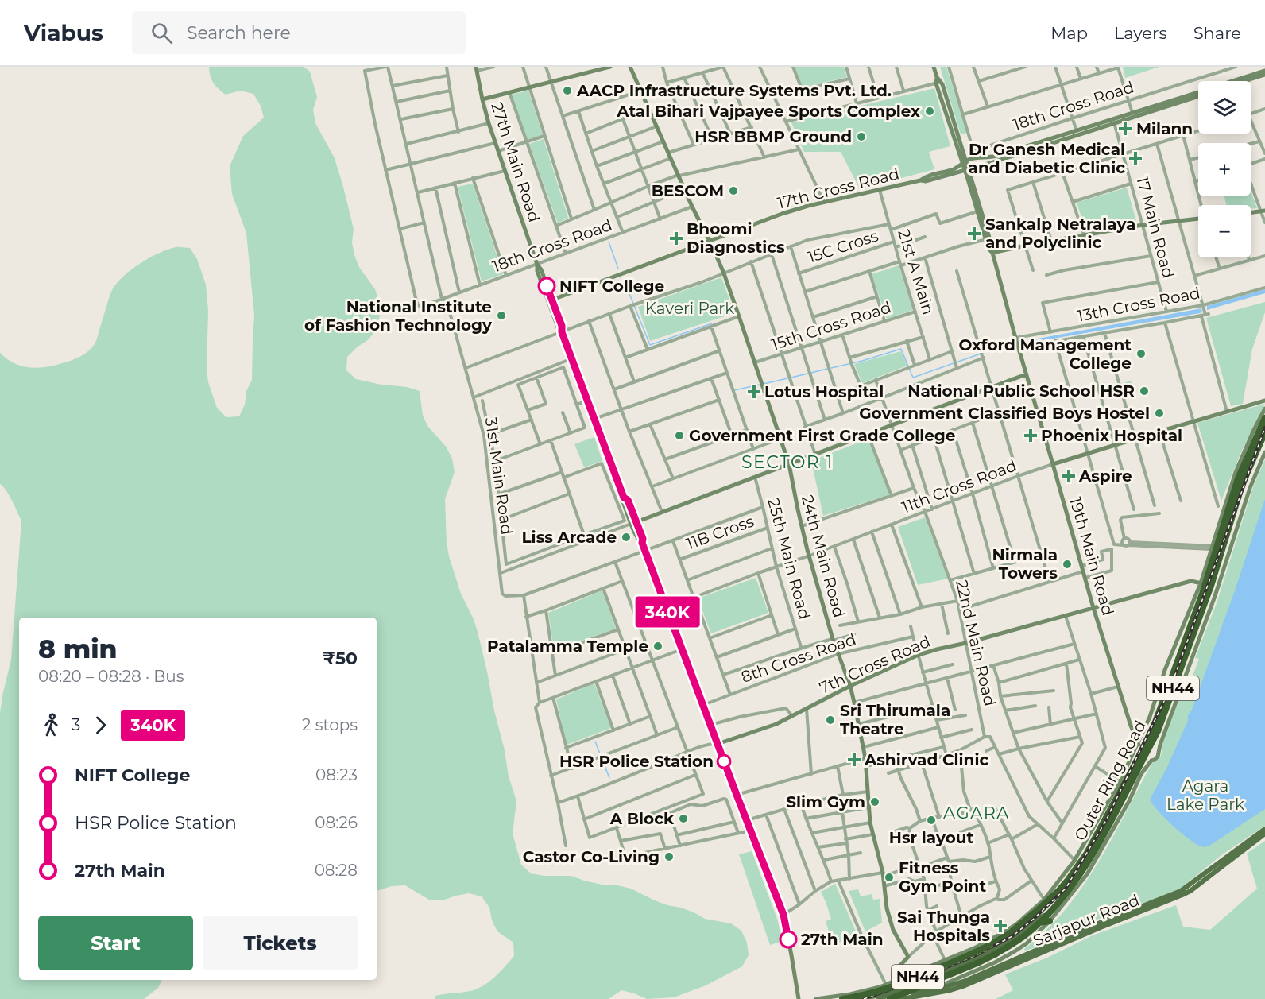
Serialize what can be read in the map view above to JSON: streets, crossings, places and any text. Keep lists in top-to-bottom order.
{
  "streets": {
    "highway": ["NH44", "Outer Ring Road"],
    "main road": ["Sarjapur Road"],
    "street": [
      "18th Cross Road",
      "27th Main Road",
      "17th Cross Road",
      "17 Main Road",
      "15C Cross",
      "21st A Main",
      "13th Cross Road",
      "15th Cross Road",
      "31st Main Road",
      "11th Cross Road",
      "11B Cross",
      "24th Main Road",
      "19th Main Road",
      "25th Main Road",
      "22nd Main Road",
      "8th Cross Road",
      "7th Cross Road"
    ]
  },
  "crossings": [
    ["18th Cross Road", "27th Main Road"],
    ["18th Cross Road", "31st Main Road"],
    ["18th Cross Road", "24th Main Road"],
    ["27th Main Road", "17th Cross Road"],
    ["27th Main Road", "11th Cross Road"],
    ["27th Main Road", "8th Cross Road"],
    ["27th Main Road", "7th Cross Road"],
    ["17th Cross Road", "17 Main Road"],
    ["17th Cross Road", "21st A Main"],
    ["17th Cross Road", "24th Main Road"],
    ["17th Cross Road", "19th Main Road"],
    ["17 Main Road", "13th Cross Road"],
    ["15C Cross", "21st A Main"],
    ["21st A Main", "15th Cross Road"],
    ["13th Cross Road", "19th Main Road"],
    ["15th Cross Road", "24th Main Road"],
    ["11th Cross Road", "24th Main Road"],
    ["11th Cross Road", "19th Main Road"],
    ["11th Cross Road", "25th Main Road"],
    ["11th Cross Road", "22nd Main Road"],
    ["11B Cross", "25th Main Road"],
    ["24th Main Road", "8th Cross Road"],
    ["24th Main Road", "7th Cross Road"],
    ["19th Main Road", "7th Cross Road"],
    ["22nd Main Road", "7th Cross Road"],
    ["7th Cross Road", "Outer Ring Road"],
    ["Outer Ring Road", "Sarjapur Road"]
  ],
  "districts": ["SECTOR 1", "AGARA"],
  "parks": ["Kaveri Park", "Agara Lake Park"],
  "places": {
    "other": [
      "AACP Infrastructure Systems Pvt. Ltd.",
      "Atal Bihari Vajpayee Sports Complex",
      "HSR BBMP Ground",
      "BESCOM",
      "NIFT College",
      "National Institute of Fashion Technology",
      "Oxford Management College",
      "National Public School HSR",
      "Government Classified Boys Hostel",
      "Government First Grade College",
      "Liss Arcade",
      "Nirmala Towers",
      "Patalamma Temple",
      "Sri Thirumala Theatre",
      "HSR Police Station",
      "Slim Gym",
      "A Block",
      "Hsr layout",
      "Castor Co-Living",
      "Fitness Gym Point",
      "27th Main"
    ],
    "health": [
      "Milann",
      "Dr Ganesh Medical and Diabetic Clinic",
      "Sankalp Netralaya and Polyclinic",
      "Bhoomi Diagnostics",
      "Lotus Hospital",
      "Phoenix Hospital",
      "Aspire",
      "Ashirvad Clinic",
      "Sai Thunga Hospitals"
    ]
  },
  "lines": ["bus line 340K"],
  "page": {
    "header": "Viabus",
    "search": "Search here",
    "nav": ["Map", "Layers", "Share"],
    "on_map": "340K",
    "map_buttons": ["+", "−"],
    "heading": ["8 min", "08:20 – 08:28 · Bus", "₹50"],
    "legs": ["3", "340K", "2 stops"],
    "list": [
      {
        "name": "NIFT College",
        "value": "08:23"
      },
      {
        "name": "HSR Police Station",
        "value": "08:26"
      },
      {
        "name": "27th Main",
        "value": "08:28"
      }
    ],
    "buttons": ["Start", "Tickets"]
  }
}
